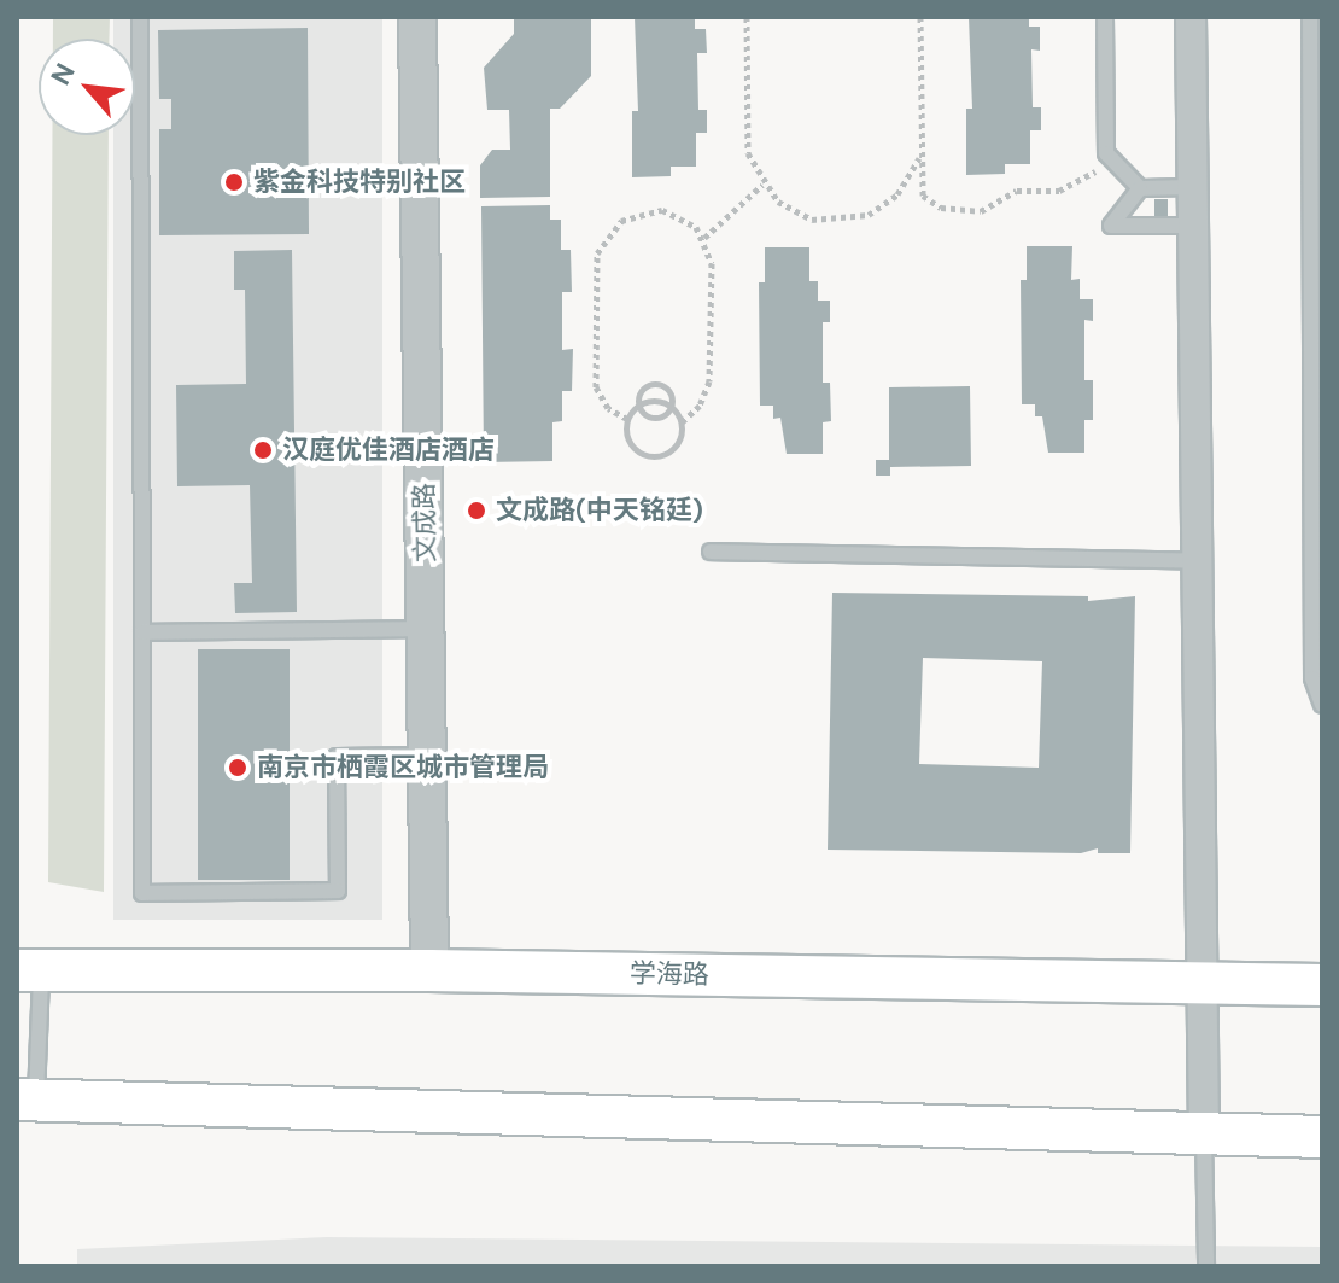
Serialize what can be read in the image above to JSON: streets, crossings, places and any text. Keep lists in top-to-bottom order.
{
  "streets": {
    "main road": ["学海路"],
    "street": ["文成路"]
  },
  "crossings": [
    ["文成路", "学海路"]
  ],
  "places": [
    "紫金科技特别社区",
    "汉庭优佳酒店酒店",
    "文成路(中天铭廷)",
    "南京市栖霞区城市管理局"
  ],
  "north": "top left"
}
